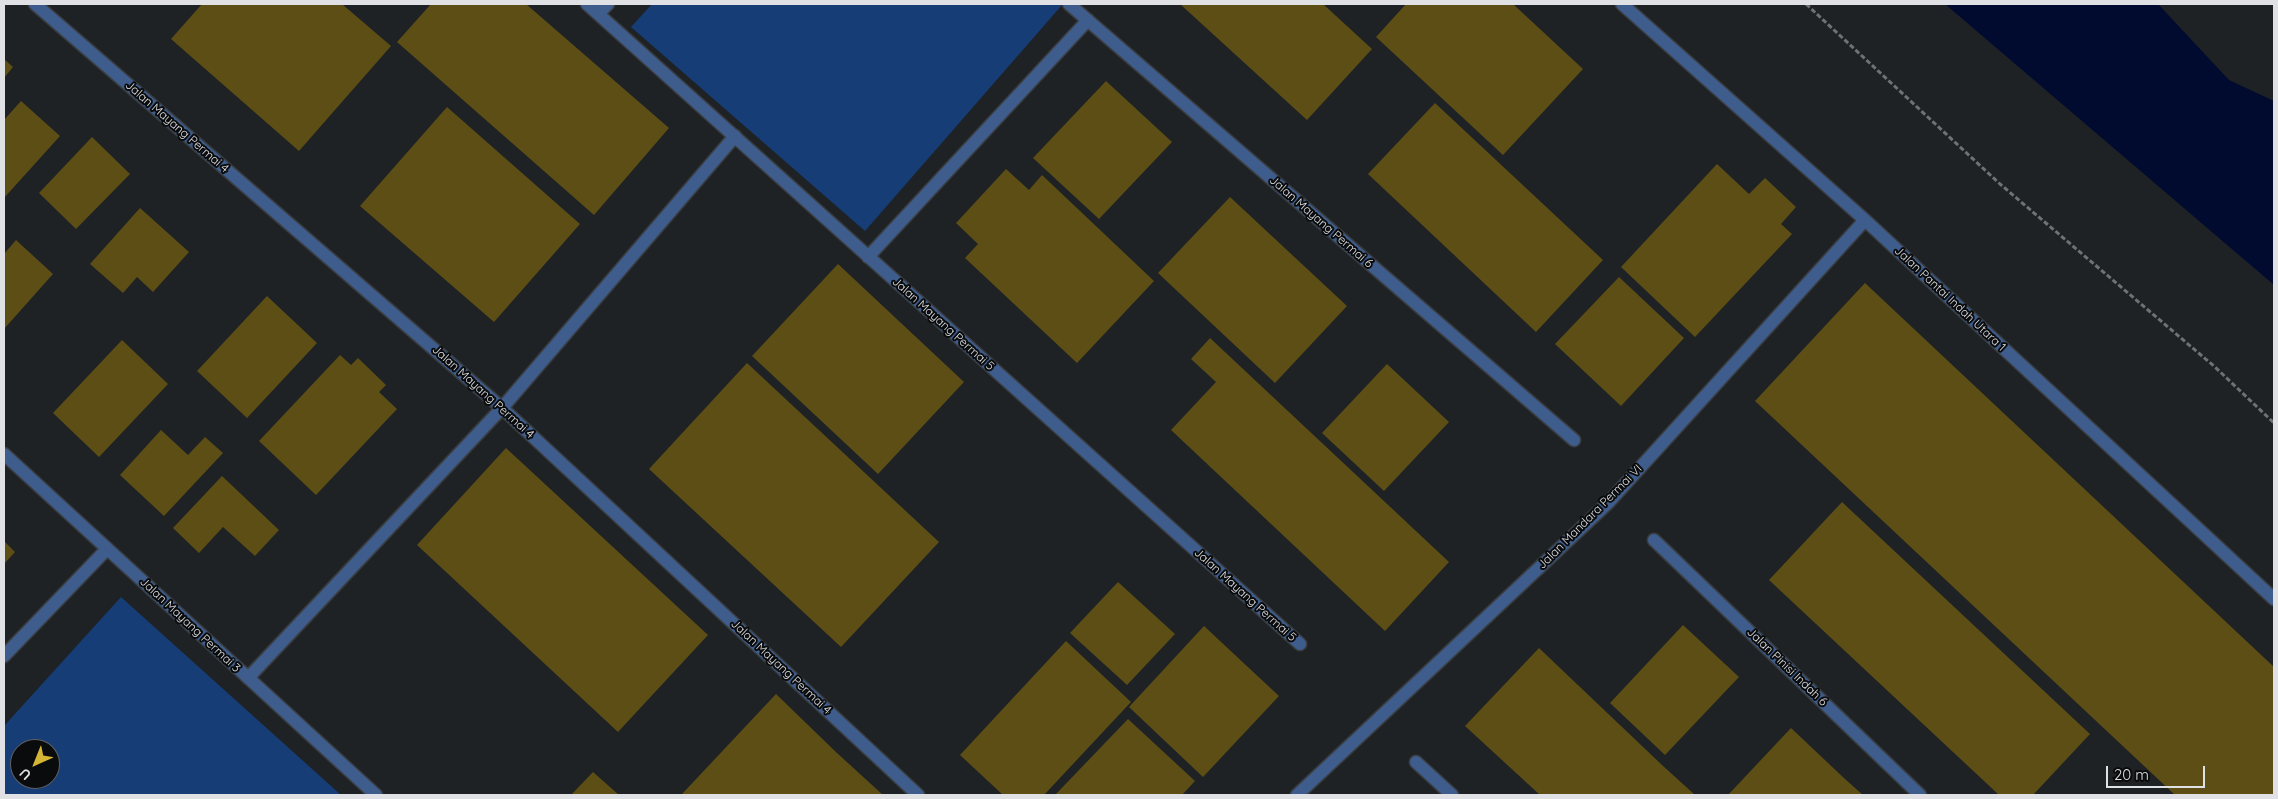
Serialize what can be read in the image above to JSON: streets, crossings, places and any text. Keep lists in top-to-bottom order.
{
  "streets": {
    "street": [
      "Jalan Mayang Permai 4",
      "Jalan Mayang Permai 6",
      "Jalan Pantai Indah Utara 1",
      "Jalan Mayang Permai 5",
      "Jalan Mandara Permai VI",
      "Jalan Mayang Permai 3",
      "Jalan Pinisi Indah 6"
    ]
  },
  "crossings": [
    ["Jalan Pantai Indah Utara 1", "Jalan Mandara Permai VI"]
  ],
  "scale_bar": "20 m",
  "north": "bottom left"
}
